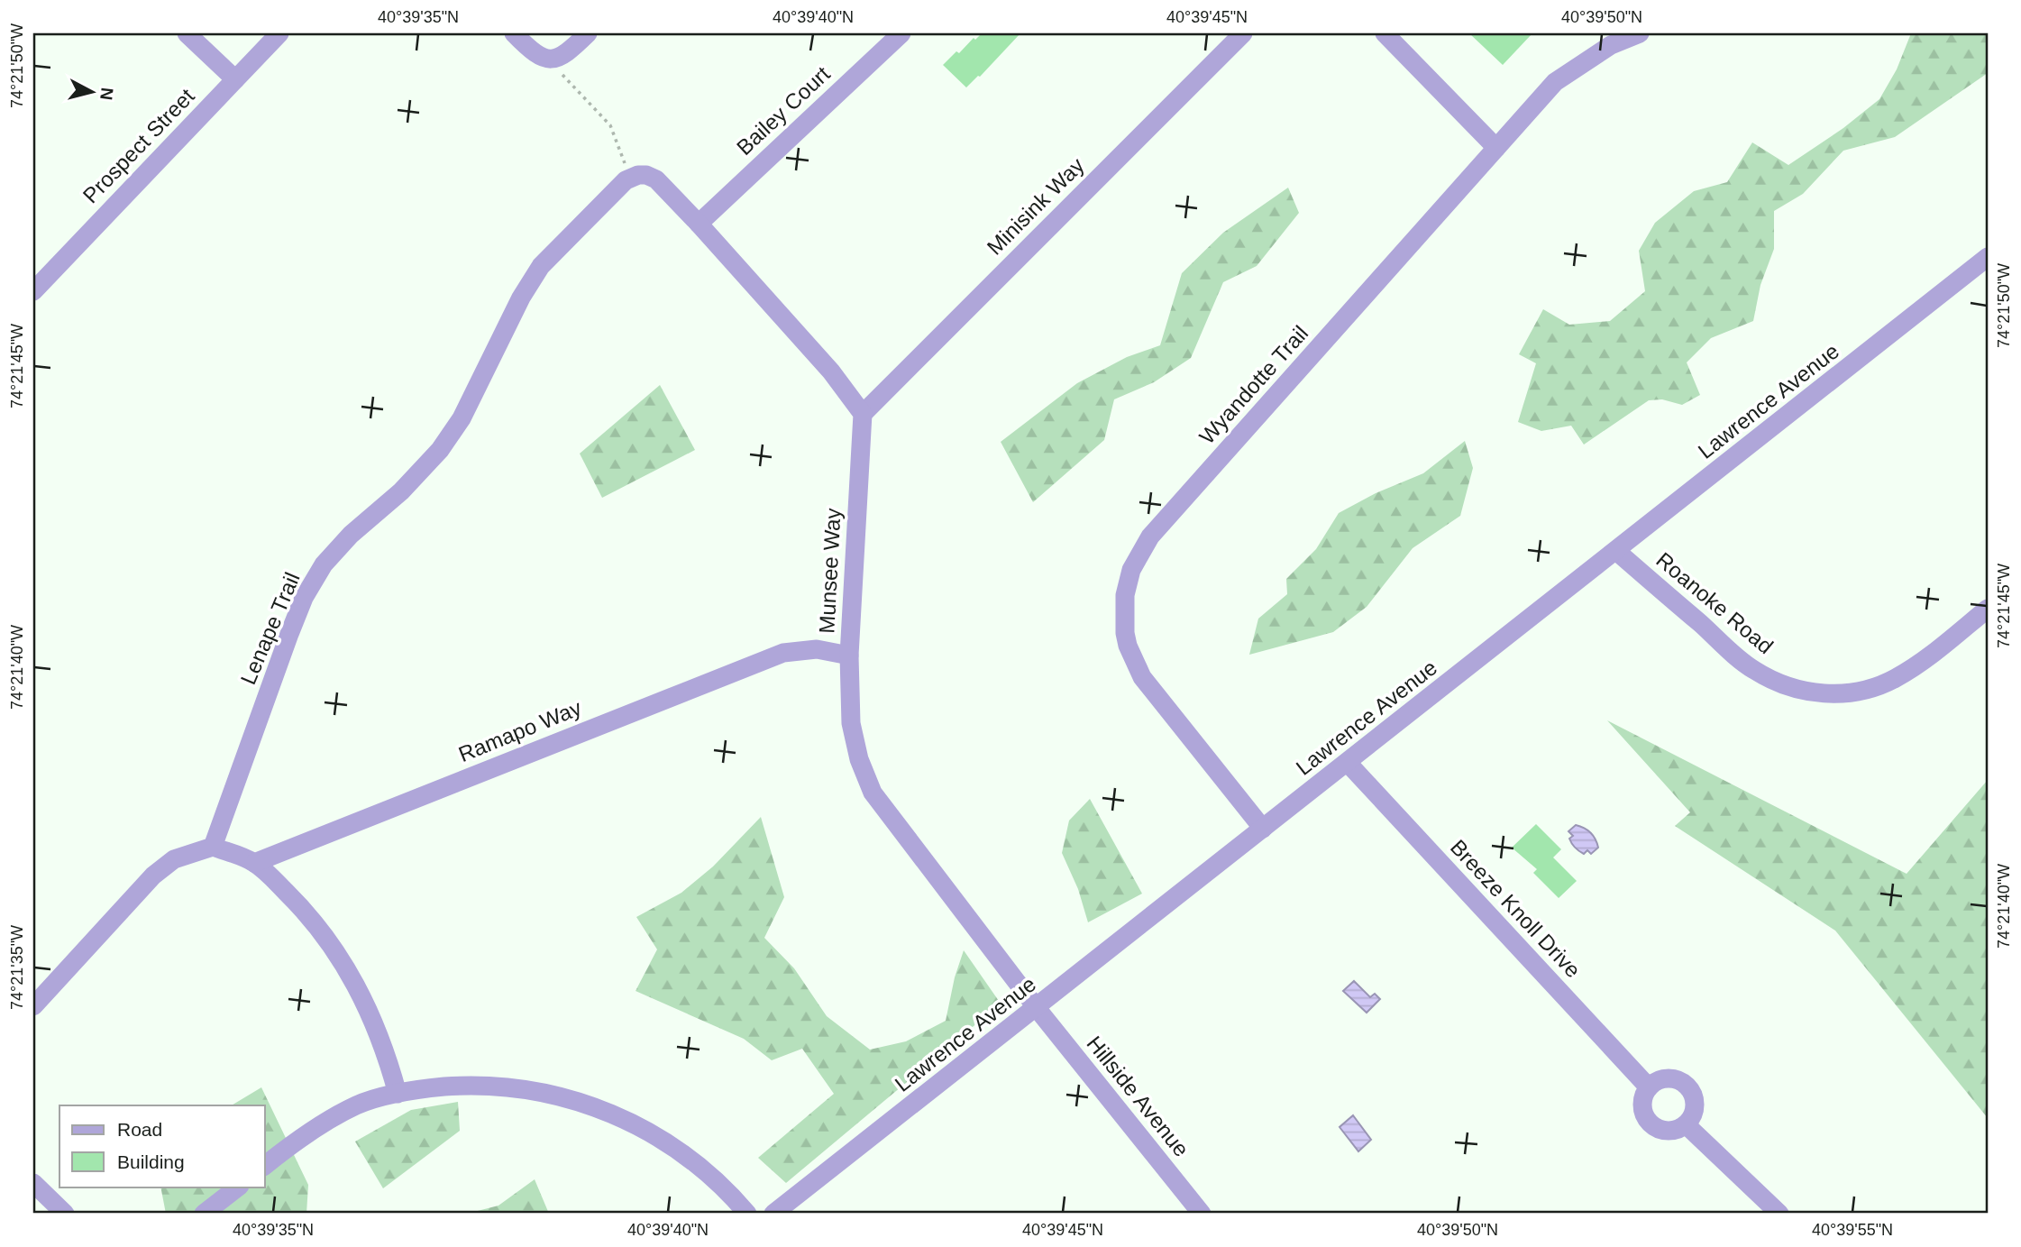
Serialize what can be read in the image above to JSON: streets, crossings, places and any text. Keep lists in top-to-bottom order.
{
  "streets": {
    "street": [
      "Bailey Court",
      "Prospect Street",
      "Minisink Way",
      "Wyandotte Trail",
      "Lawrence Avenue",
      "Munsee Way",
      "Roanoke Road",
      "Lenape Trail",
      "Ramapo Way",
      "Breeze Knoll Drive",
      "Hillside Avenue"
    ]
  },
  "crossings": [
    ["Minisink Way", "Munsee Way"],
    ["Wyandotte Trail", "Lawrence Avenue"],
    ["Lawrence Avenue", "Munsee Way"],
    ["Lawrence Avenue", "Roanoke Road"],
    ["Lawrence Avenue", "Breeze Knoll Drive"],
    ["Lawrence Avenue", "Hillside Avenue"],
    ["Munsee Way", "Ramapo Way"],
    ["Munsee Way", "Hillside Avenue"]
  ],
  "legend": ["Road", "Building"],
  "north": "right",
  "coordinates": [
    "40°39'35\"N",
    "40°39'40\"N",
    "40°39'45\"N",
    "40°39'50\"N",
    "74°21'50\"W",
    "74°21'45\"W",
    "74°21'40\"W",
    "74°21'35\"W",
    "40°39'55\"N"
  ]
}
